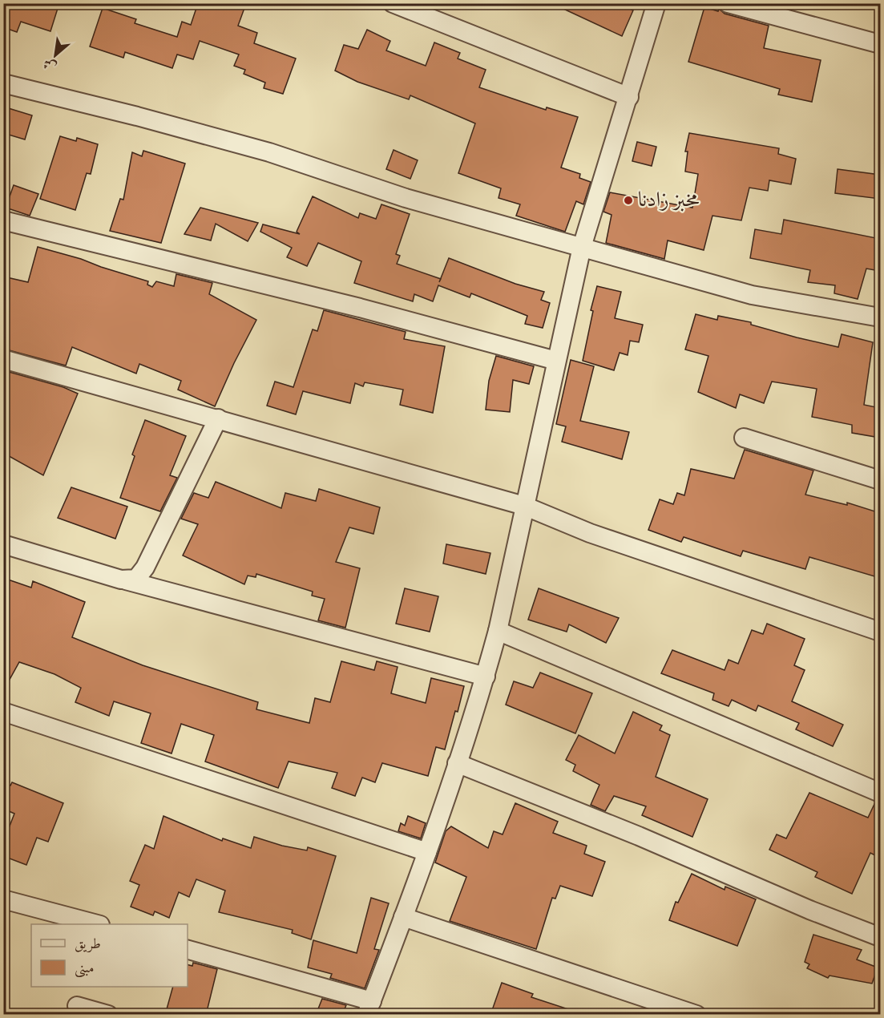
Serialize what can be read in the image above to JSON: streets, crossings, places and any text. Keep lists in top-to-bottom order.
{
  "places": ["مخبز زادنا"],
  "legend": ["طريق", "مبنى"],
  "north": "bottom left"
}
